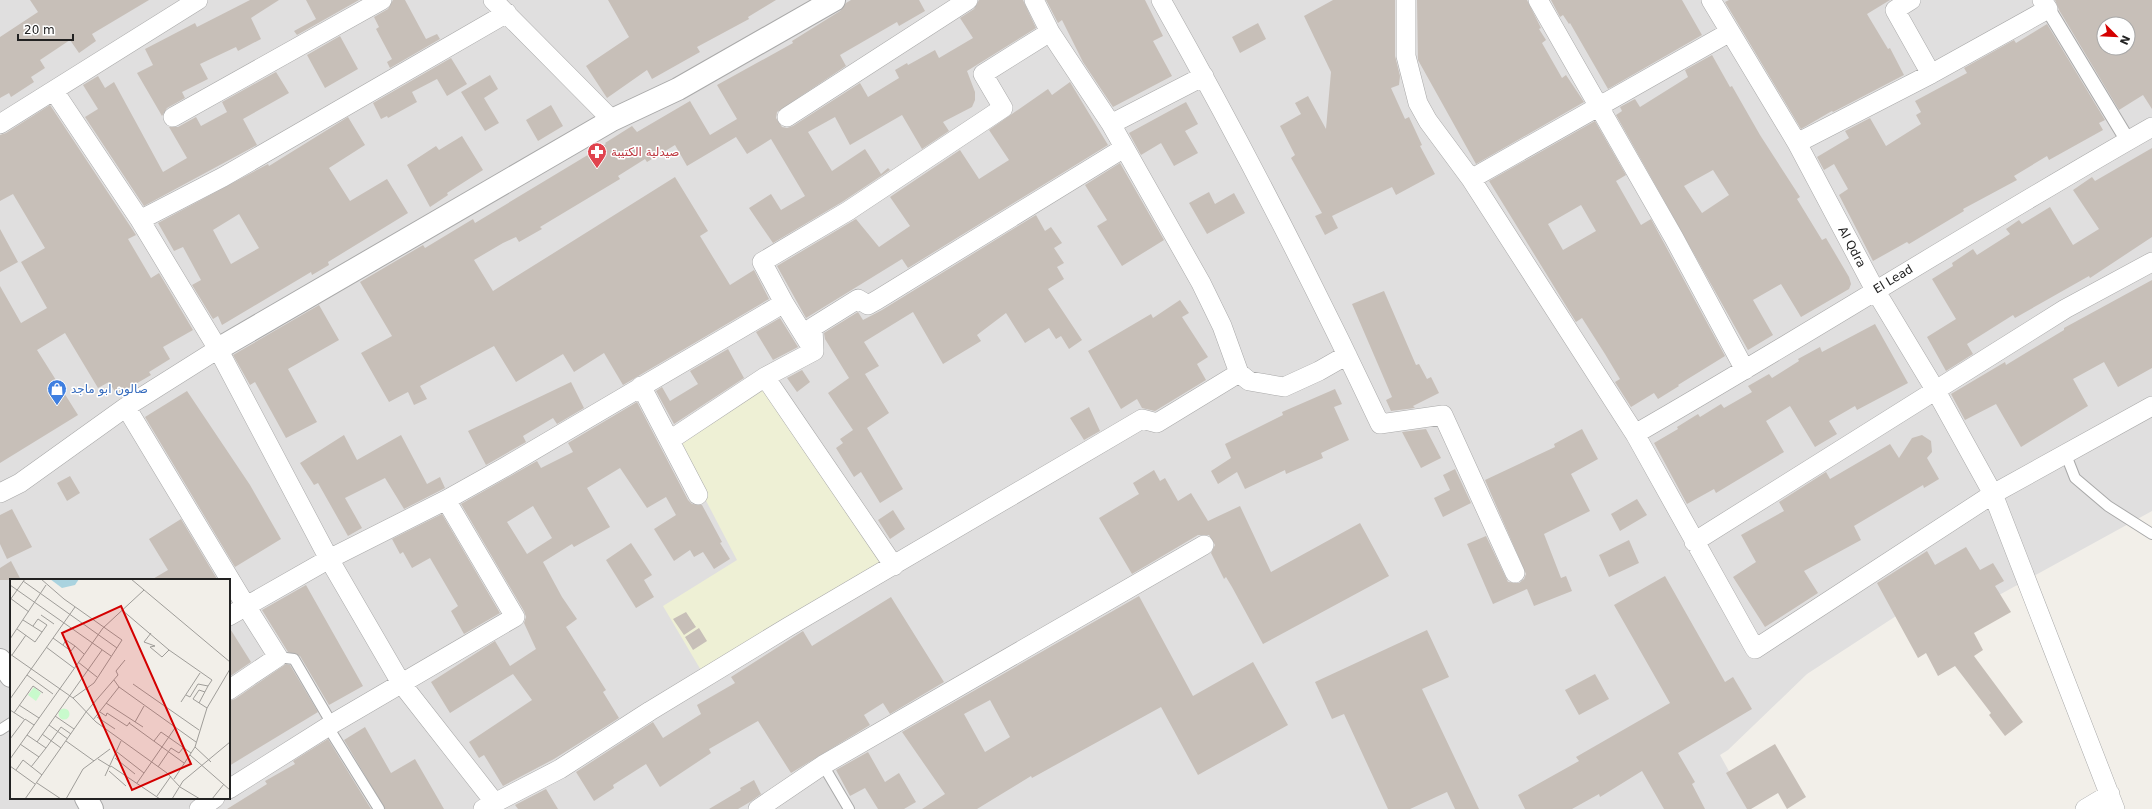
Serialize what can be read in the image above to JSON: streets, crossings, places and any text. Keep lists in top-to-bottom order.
{
  "streets": {
    "street": ["Al Qdra", "El Lead"]
  },
  "crossings": [
    ["Al Qdra", "El Lead"]
  ],
  "places": {
    "pharmacy": ["صيدلية الكتيبة"],
    "shop": ["صالون ابو ماجد"]
  },
  "scale_bar": "20 m",
  "north": "bottom right"
}
